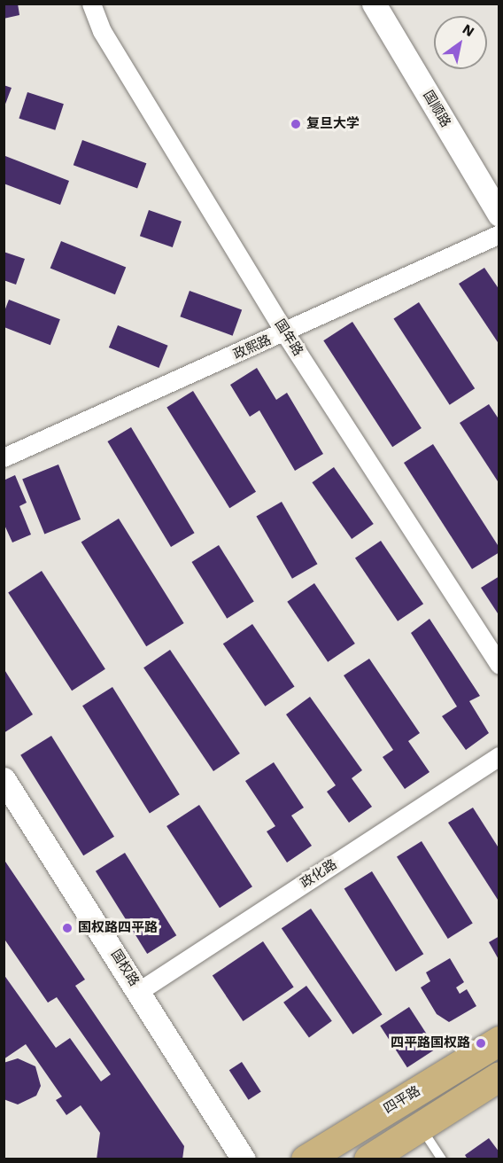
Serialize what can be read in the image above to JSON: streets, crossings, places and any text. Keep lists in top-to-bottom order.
{
  "streets": {
    "main road": ["四平路"],
    "street": [
      "国顺路",
      "国年路",
      "政熙路",
      "政化路",
      "国权路"
    ]
  },
  "crossings": [
    ["国年路", "政熙路"],
    ["政化路", "国权路"]
  ],
  "places": ["复旦大学", "国权路四平路", "四平路国权路"],
  "north": "top right"
}
